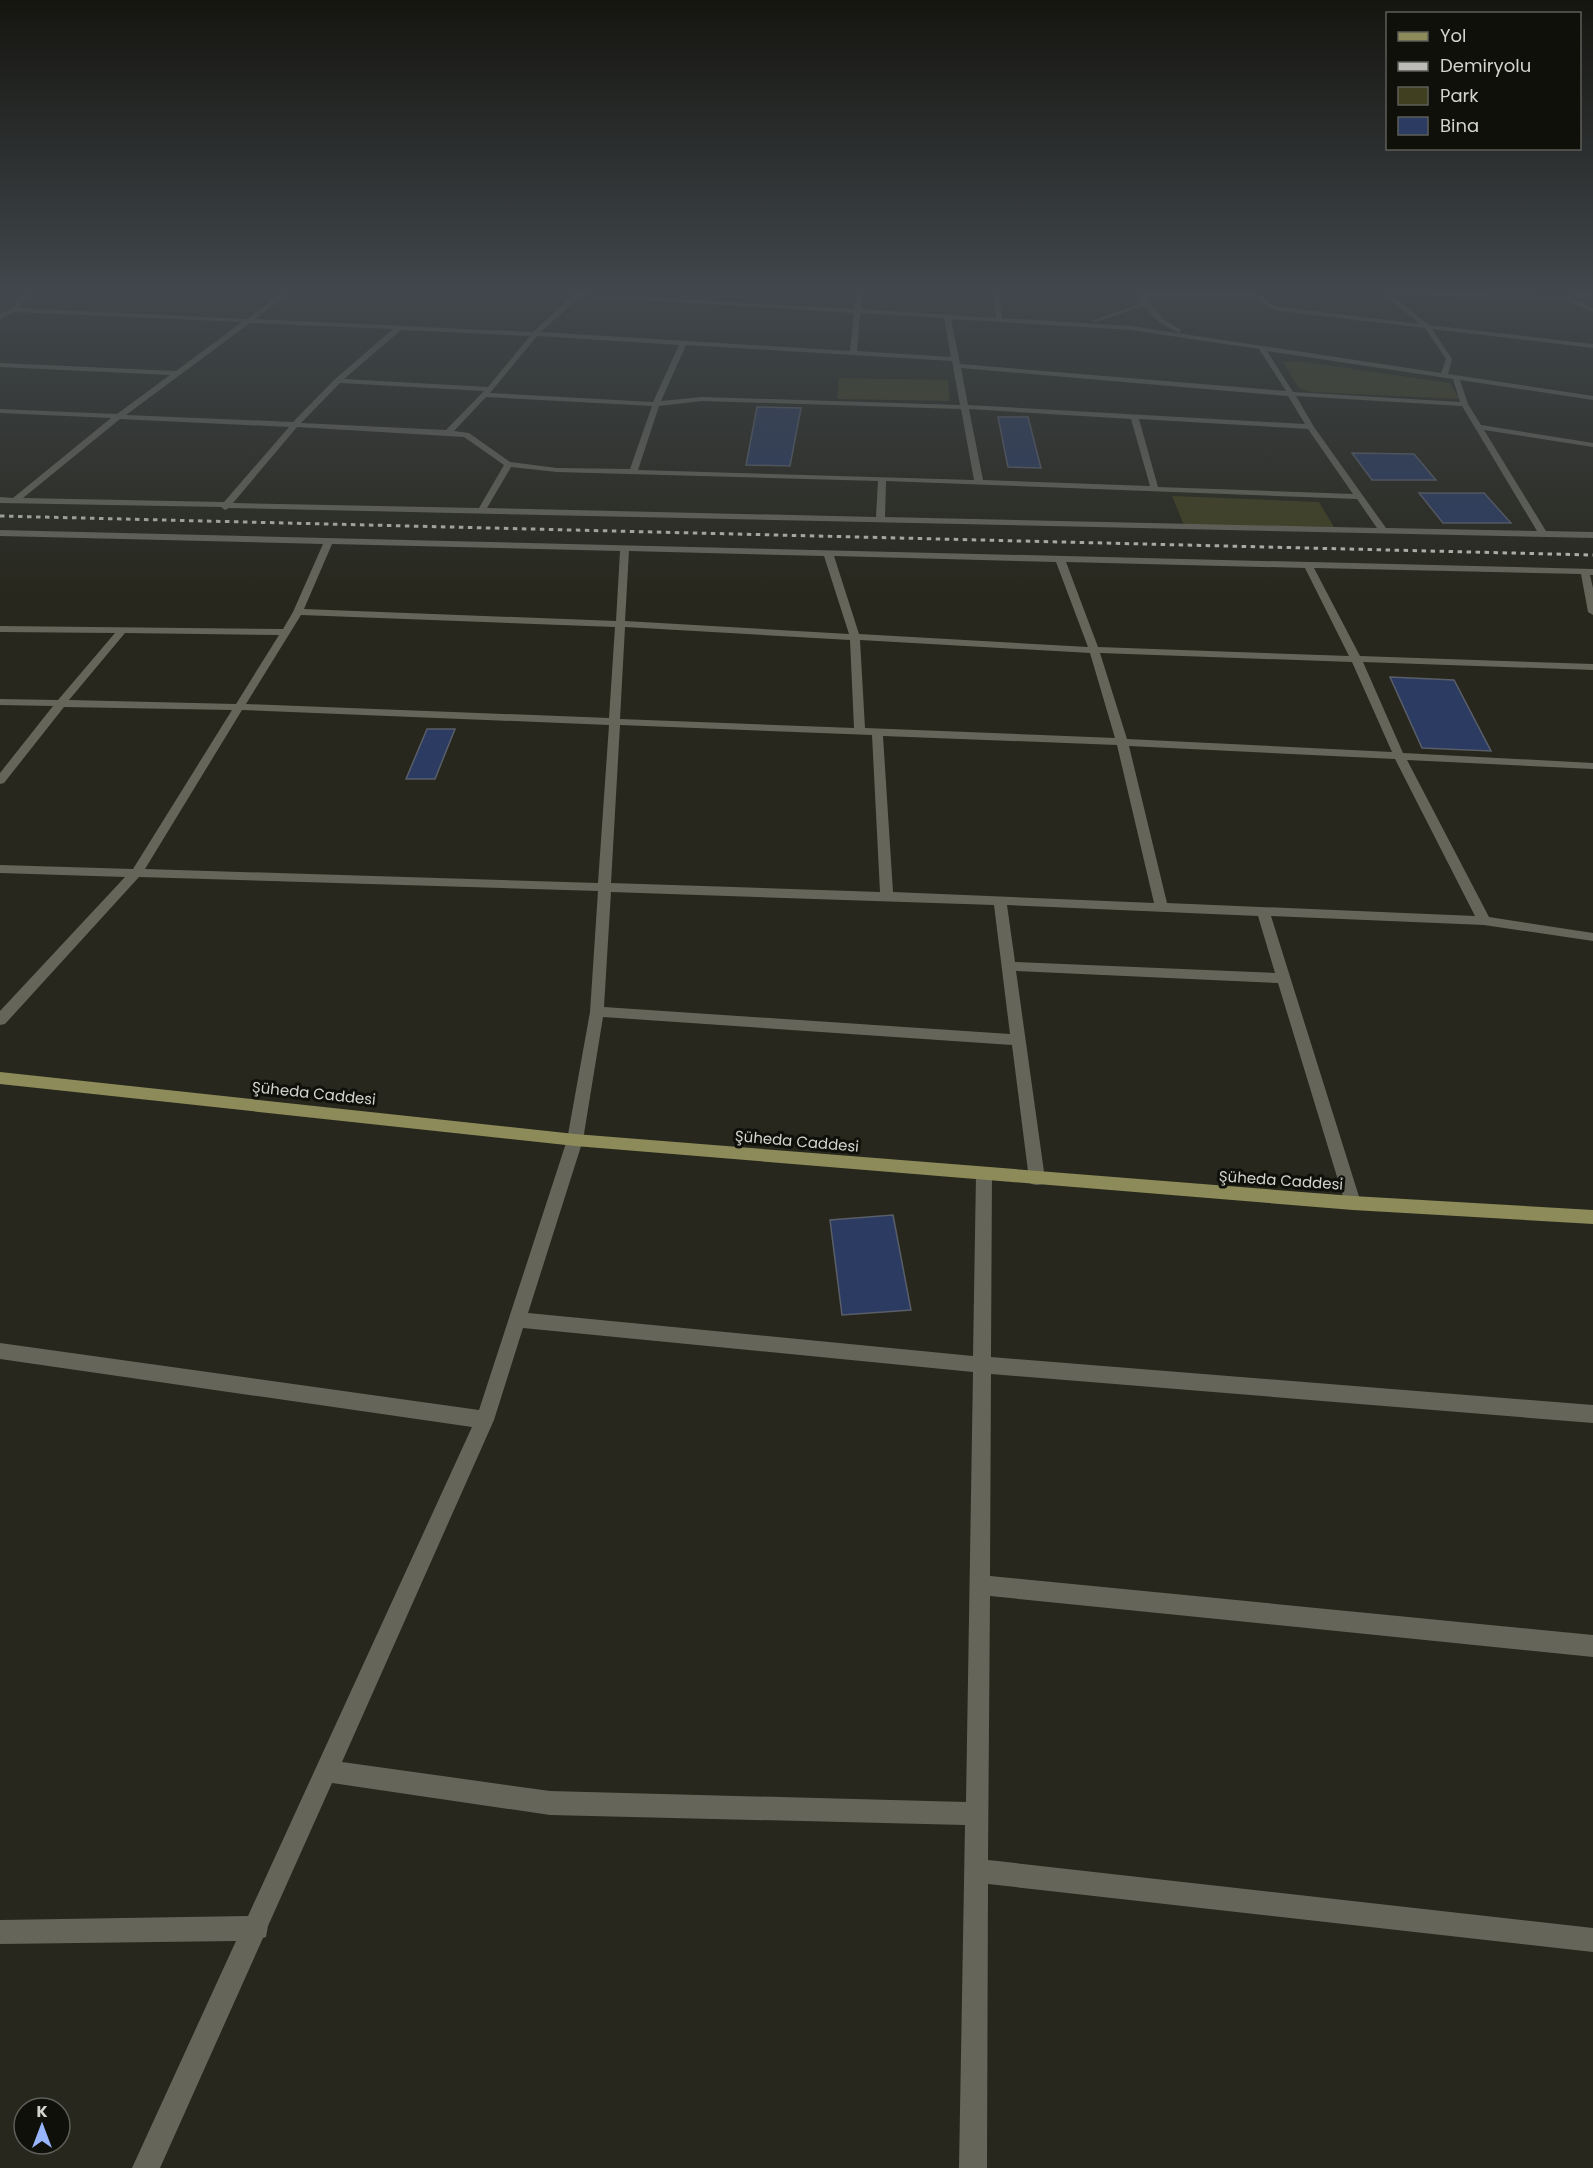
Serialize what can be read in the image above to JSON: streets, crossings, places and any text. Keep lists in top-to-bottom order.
{
  "streets": {
    "main road": ["Şüheda Caddesi"]
  },
  "legend": [
    "Yol",
    "Demiryolu",
    "Park",
    "Bina"
  ],
  "north": "top"
}
